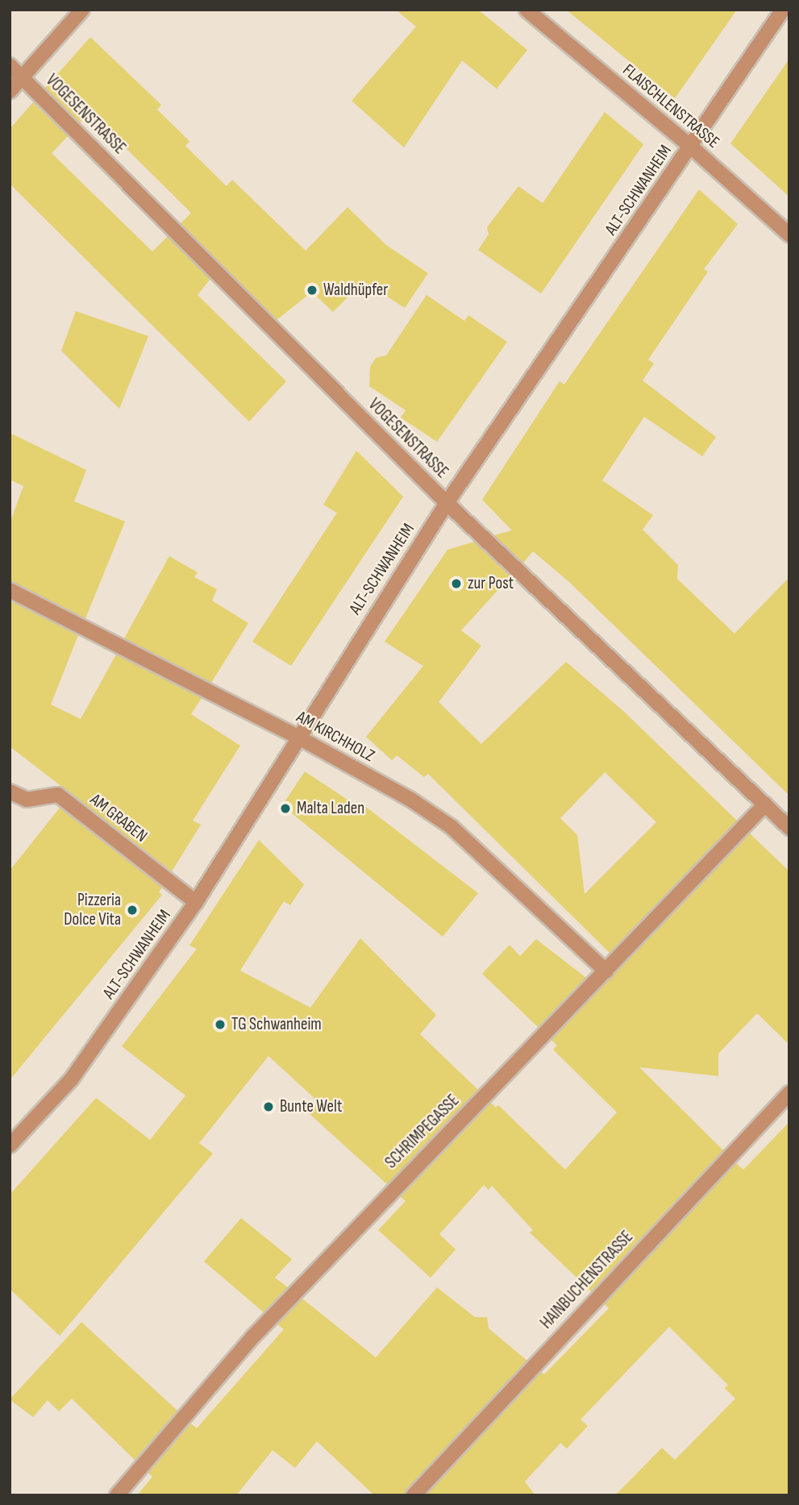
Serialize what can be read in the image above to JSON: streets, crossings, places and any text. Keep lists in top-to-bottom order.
{
  "streets": {
    "street": [
      "FLAISCHLENSTRASSE",
      "VOGESENSTRASSE",
      "ALT-SCHWANHEIM",
      "AM KIRCHHOLZ",
      "AM GRABEN",
      "SCHRIMPEGASSE",
      "HAINBUCHENSTRASSE"
    ]
  },
  "crossings": [
    ["FLAISCHLENSTRASSE", "ALT-SCHWANHEIM"],
    ["VOGESENSTRASSE", "ALT-SCHWANHEIM"],
    ["VOGESENSTRASSE", "SCHRIMPEGASSE"],
    ["ALT-SCHWANHEIM", "AM KIRCHHOLZ"],
    ["ALT-SCHWANHEIM", "AM GRABEN"],
    ["AM KIRCHHOLZ", "SCHRIMPEGASSE"]
  ],
  "places": [
    "Waldhüpfer",
    "zur Post",
    "Malta Laden",
    "Pizzeria Dolce Vita",
    "TG Schwanheim",
    "Bunte Welt"
  ]
}
